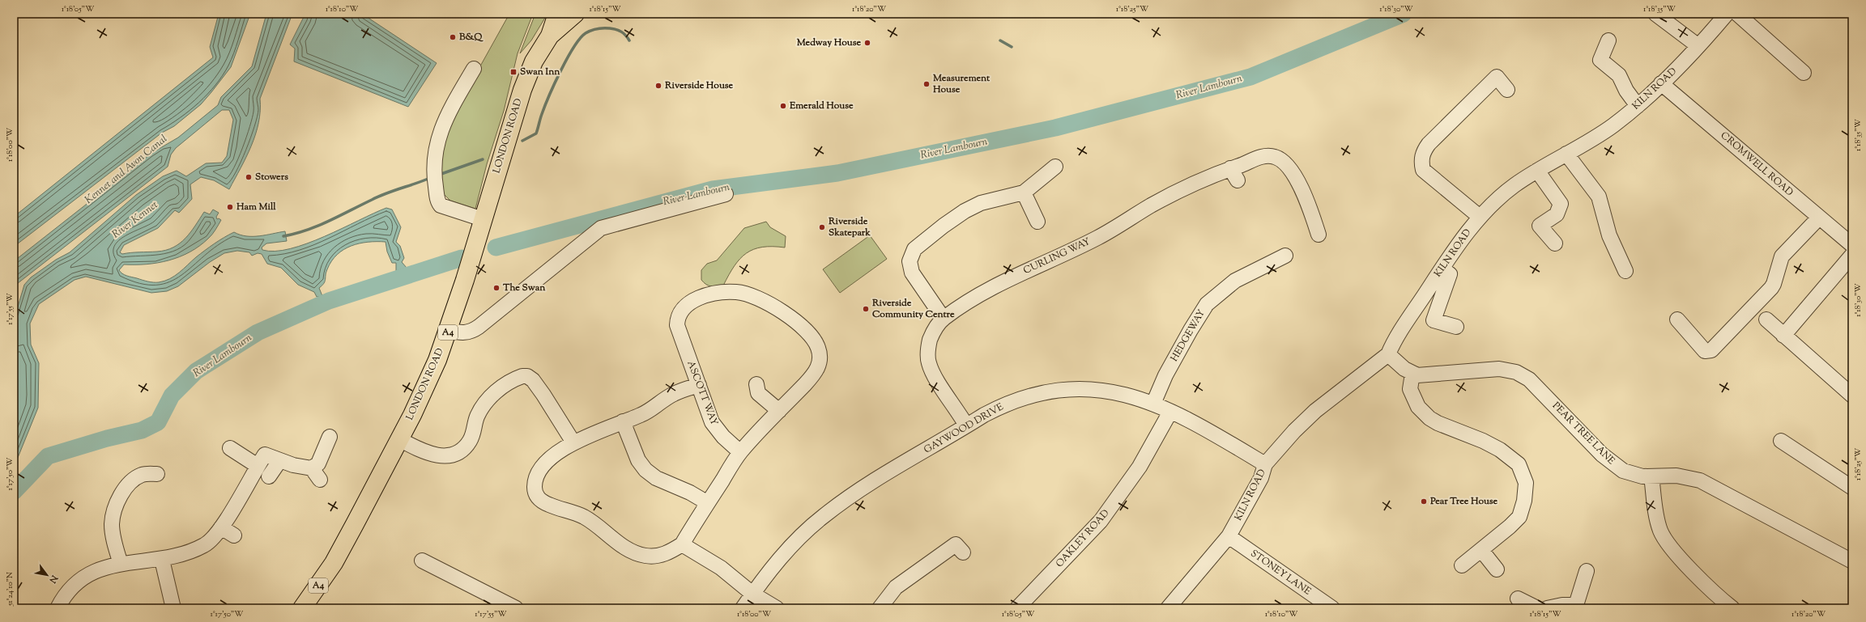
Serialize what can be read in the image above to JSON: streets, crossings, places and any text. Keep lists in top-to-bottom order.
{
  "streets": {
    "main road": ["LONDON ROAD", "A4"],
    "street": [
      "KILN ROAD",
      "CROMWELL ROAD",
      "CURLING WAY",
      "HEDGEWAY",
      "ASCOTT WAY",
      "GAYWOOD DRIVE",
      "PEAR TREE LANE",
      "OAKLEY ROAD",
      "STONEY LANE"
    ]
  },
  "crossings": [
    ["KILN ROAD", "CROMWELL ROAD"],
    ["KILN ROAD", "GAYWOOD DRIVE"],
    ["KILN ROAD", "PEAR TREE LANE"],
    ["KILN ROAD", "STONEY LANE"],
    ["CURLING WAY", "GAYWOOD DRIVE"],
    ["HEDGEWAY", "GAYWOOD DRIVE"],
    ["GAYWOOD DRIVE", "OAKLEY ROAD"]
  ],
  "water": ["River Lambourn", "Kennet and Avon Canal", "River Kennet"],
  "places": {
    "other": [
      "B&Q",
      "Medway House",
      "Measurement House",
      "Riverside House",
      "Emerald House",
      "Stowers",
      "Ham Mill",
      "Riverside Skatepark",
      "The Swan",
      "Riverside Community Centre",
      "Pear Tree House"
    ],
    "transit": ["Swan Inn"]
  },
  "north": "bottom right",
  "coordinates": [
    "1°18'05\"W",
    "1°18'10\"W",
    "1°18'15\"W",
    "1°18'20\"W",
    "1°18'25\"W",
    "1°18'30\"W",
    "1°18'35\"W",
    "1°18'00\"W",
    "1°17'55\"W",
    "1°17'50\"W",
    "51°24'10\"N"
  ]
}
